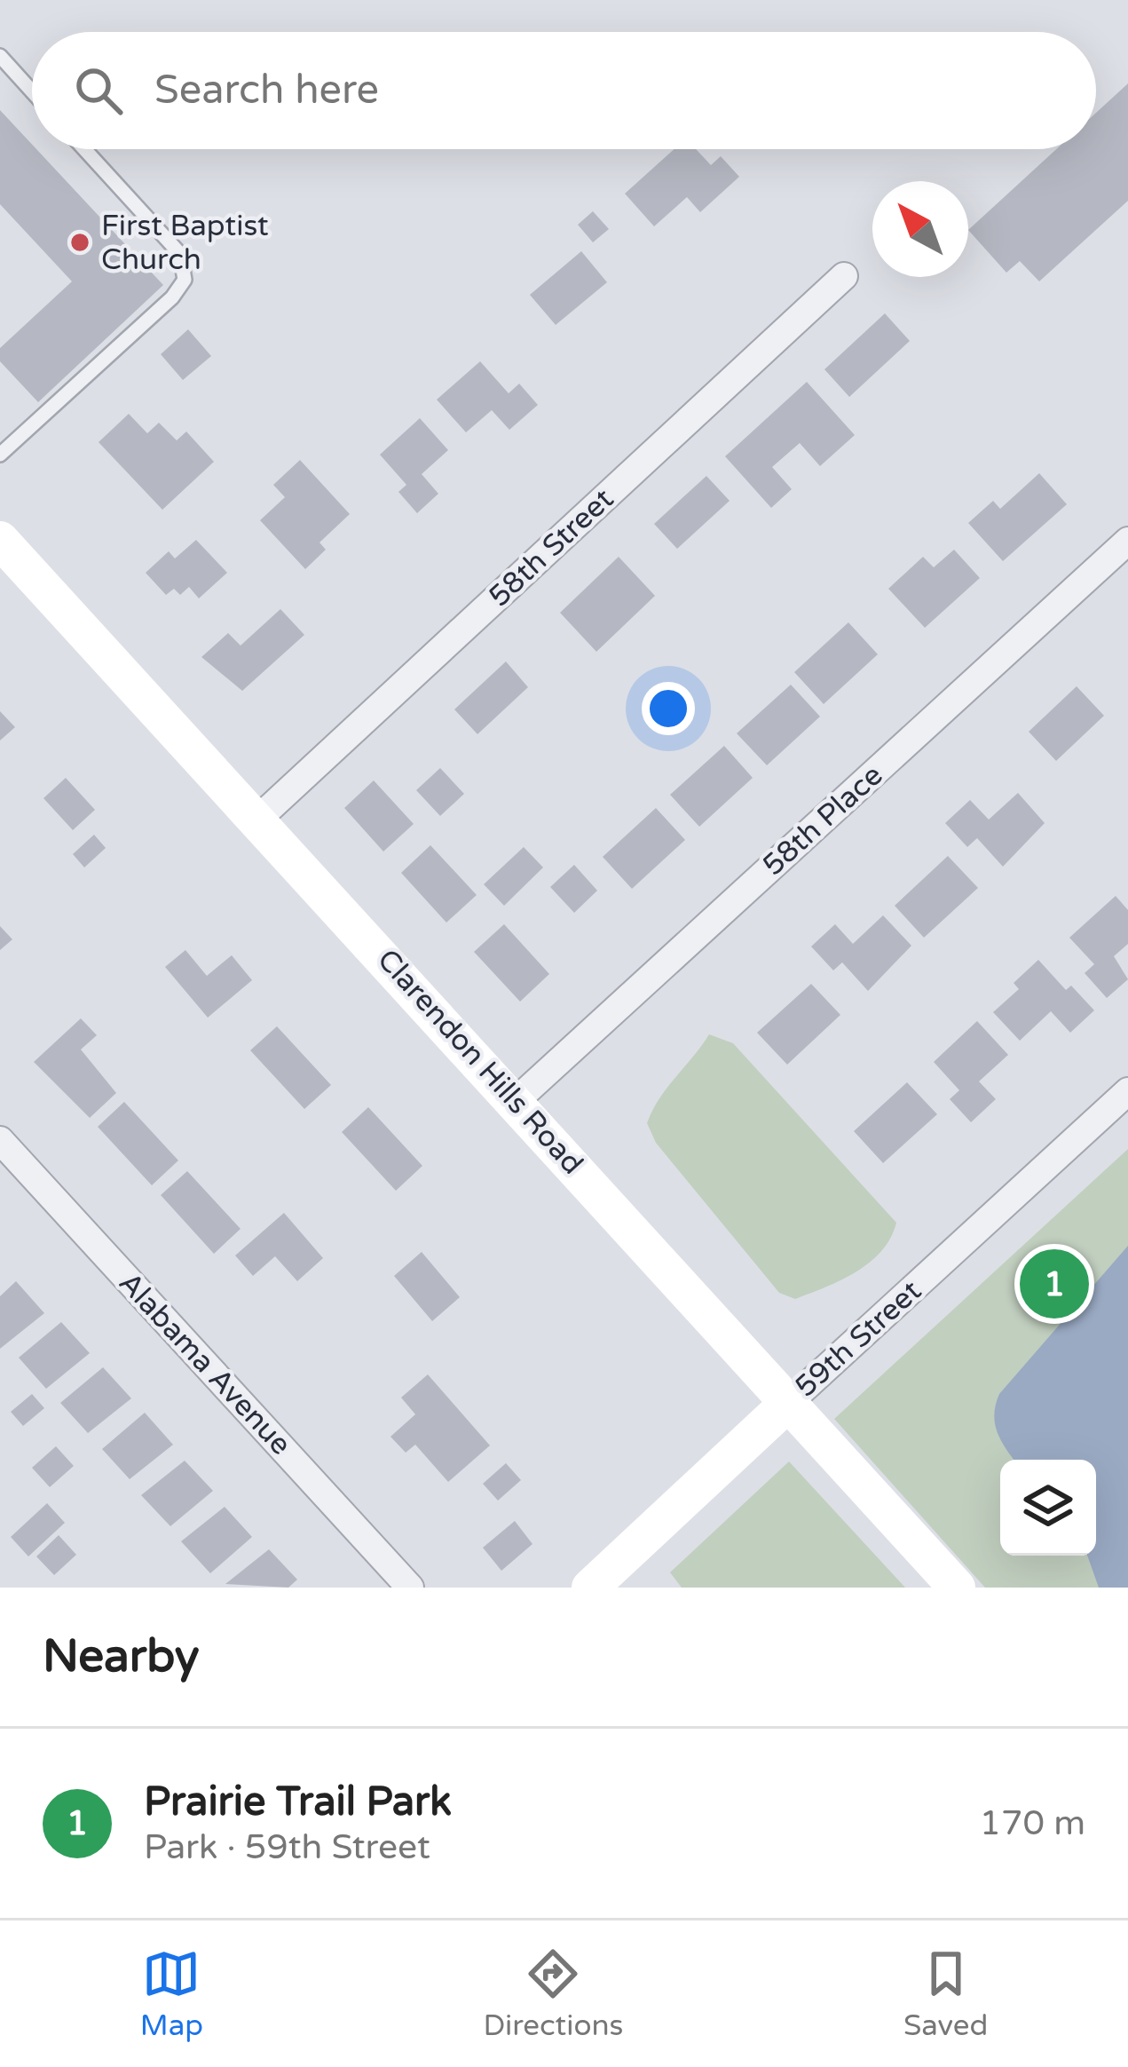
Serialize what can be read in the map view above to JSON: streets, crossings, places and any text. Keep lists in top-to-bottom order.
{
  "streets": {
    "street": [
      "58th Street",
      "58th Place",
      "Clarendon Hills Road",
      "59th Street",
      "Alabama Avenue"
    ]
  },
  "crossings": [
    ["58th Street", "Clarendon Hills Road"],
    ["58th Place", "Clarendon Hills Road"],
    ["Clarendon Hills Road", "59th Street"]
  ],
  "places": ["First Baptist Church"],
  "north": "top left",
  "page": {
    "search": "Search here",
    "pins": "1",
    "heading": "Nearby",
    "list": [
      {
        "mark": "1",
        "name": "Prairie Trail Park",
        "note": "Park · 59th Street",
        "value": "170 m"
      }
    ],
    "nav": ["Map", "Directions", "Saved"]
  }
}
